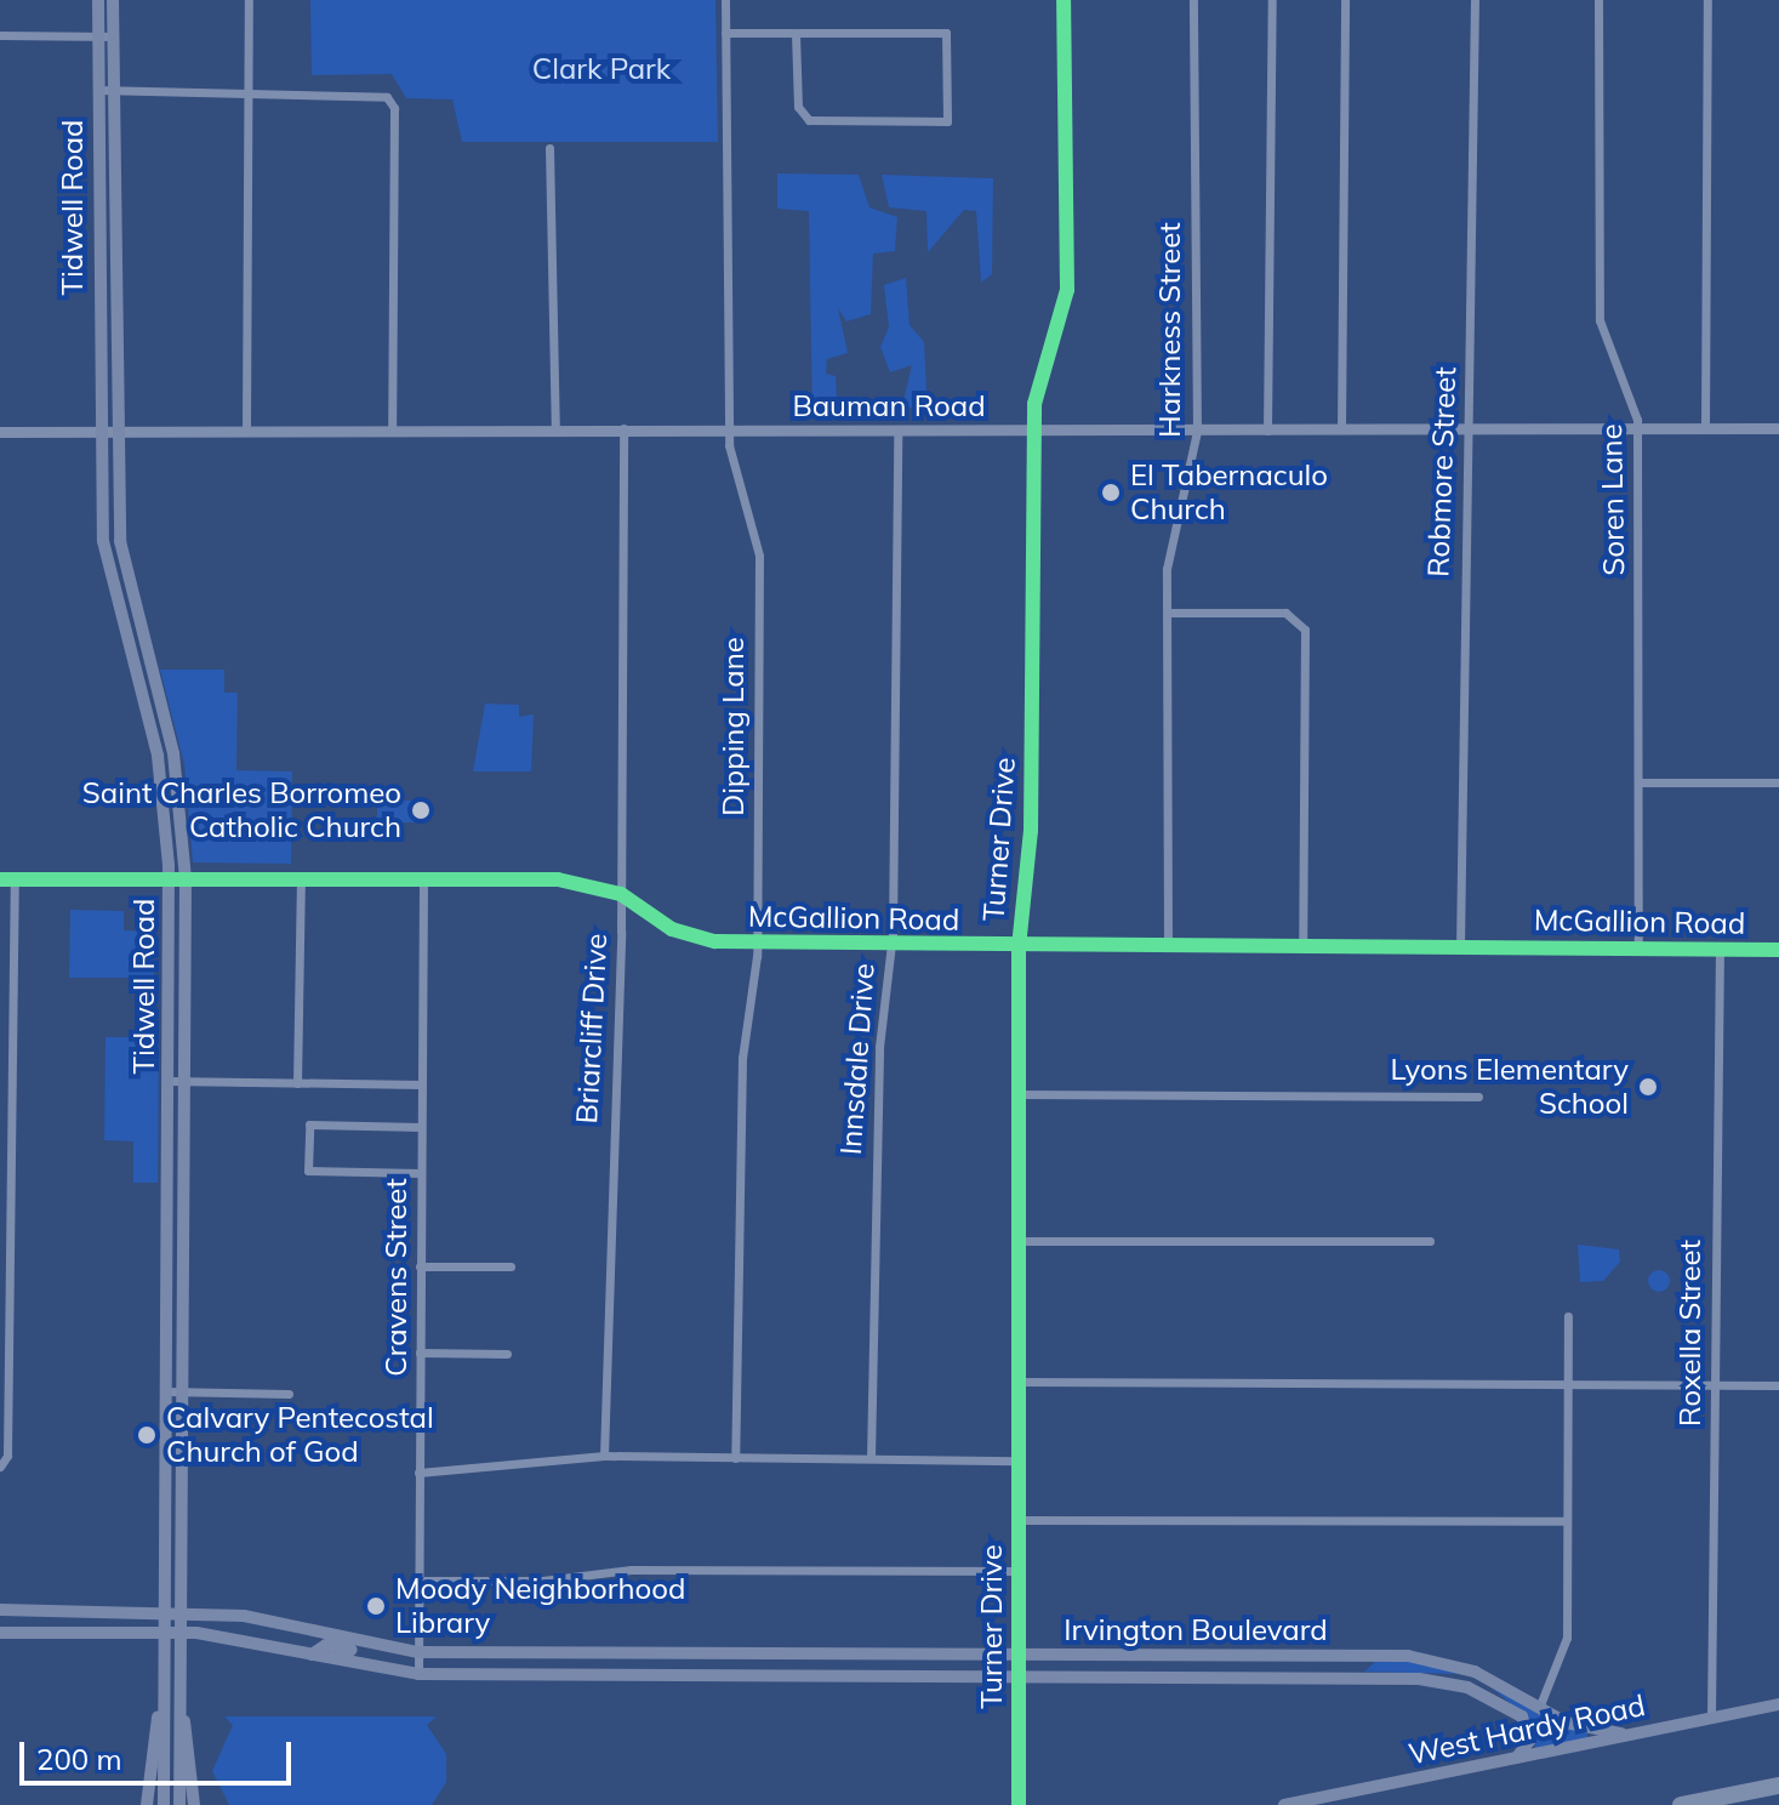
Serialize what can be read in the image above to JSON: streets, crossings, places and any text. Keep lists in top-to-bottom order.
{
  "streets": {
    "main road": ["Tidwell Road", "Irvington Boulevard", "West Hardy Road"],
    "street": [
      "Harkness Street",
      "Bauman Road",
      "Robmore Street",
      "Soren Lane",
      "Dipping Lane",
      "Turner Drive",
      "McGallion Road",
      "Briarcliff Drive",
      "Innsdale Drive",
      "Cravens Street",
      "Roxella Street"
    ]
  },
  "crossings": [
    ["Tidwell Road", "Bauman Road"],
    ["Tidwell Road", "McGallion Road"],
    ["Tidwell Road", "Irvington Boulevard"],
    ["Harkness Street", "Bauman Road"],
    ["Harkness Street", "McGallion Road"],
    ["Bauman Road", "Robmore Street"],
    ["Bauman Road", "Soren Lane"],
    ["Bauman Road", "Dipping Lane"],
    ["Bauman Road", "Turner Drive"],
    ["Bauman Road", "Briarcliff Drive"],
    ["Bauman Road", "Innsdale Drive"],
    ["Robmore Street", "McGallion Road"],
    ["Soren Lane", "McGallion Road"],
    ["Dipping Lane", "McGallion Road"],
    ["Turner Drive", "McGallion Road"],
    ["Turner Drive", "Irvington Boulevard"],
    ["McGallion Road", "Briarcliff Drive"],
    ["McGallion Road", "Innsdale Drive"],
    ["McGallion Road", "Cravens Street"],
    ["McGallion Road", "Roxella Street"],
    ["Cravens Street", "Irvington Boulevard"],
    ["Roxella Street", "West Hardy Road"],
    ["Irvington Boulevard", "West Hardy Road"]
  ],
  "parks": ["Clark Park"],
  "places": [
    "El Tabernaculo Church",
    "Saint Charles Borromeo Catholic Church",
    "Lyons Elementary School",
    "Calvary Pentecostal Church of God",
    "Moody Neighborhood Library"
  ],
  "scale_bar": "200 m"
}
